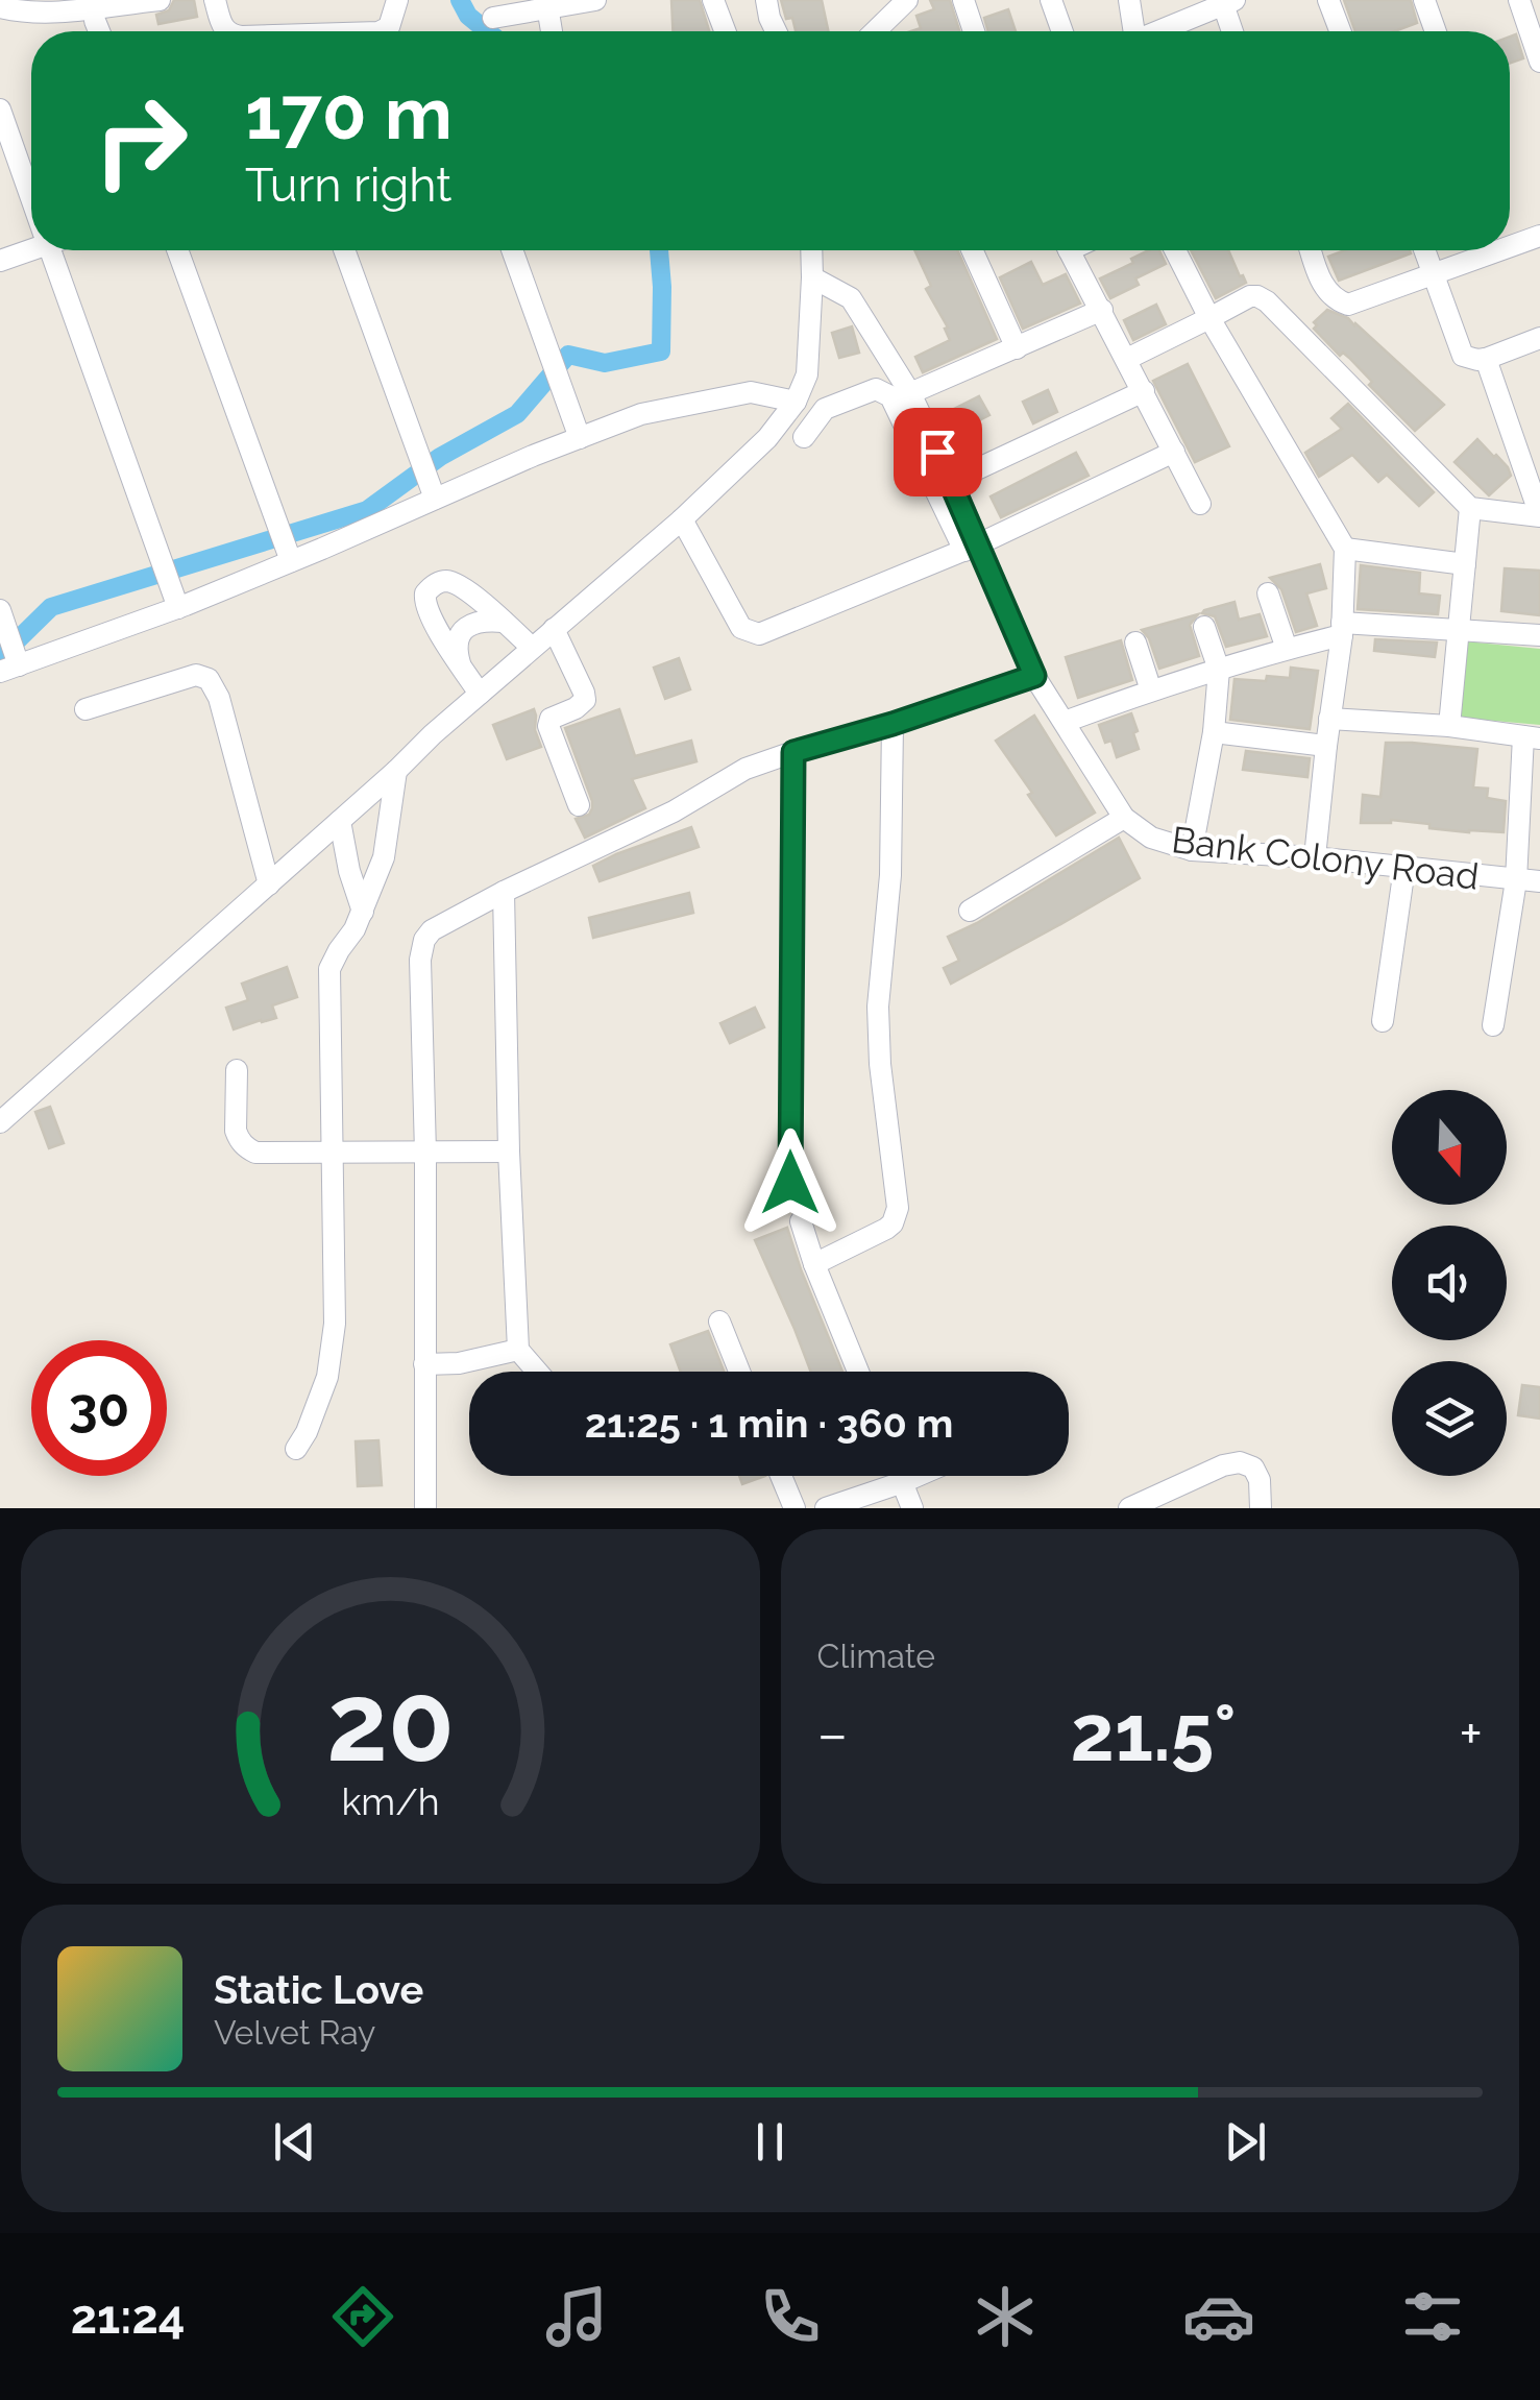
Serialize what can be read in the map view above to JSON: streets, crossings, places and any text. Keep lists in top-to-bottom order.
{
  "streets": {
    "street": ["Bank Colony Road"]
  },
  "north": "bottom",
  "page": {
    "turn": ["170 m", "Turn right"],
    "limit": "30",
    "trip": "21:25 · 1 min · 360 m",
    "tile": "Climate",
    "heat": ["−", "21.5°", "+"],
    "song": ["Static Love", "Velvet Ray"],
    "tabs": "21:24",
    "gauge": ["20", "km/h"]
  }
}
